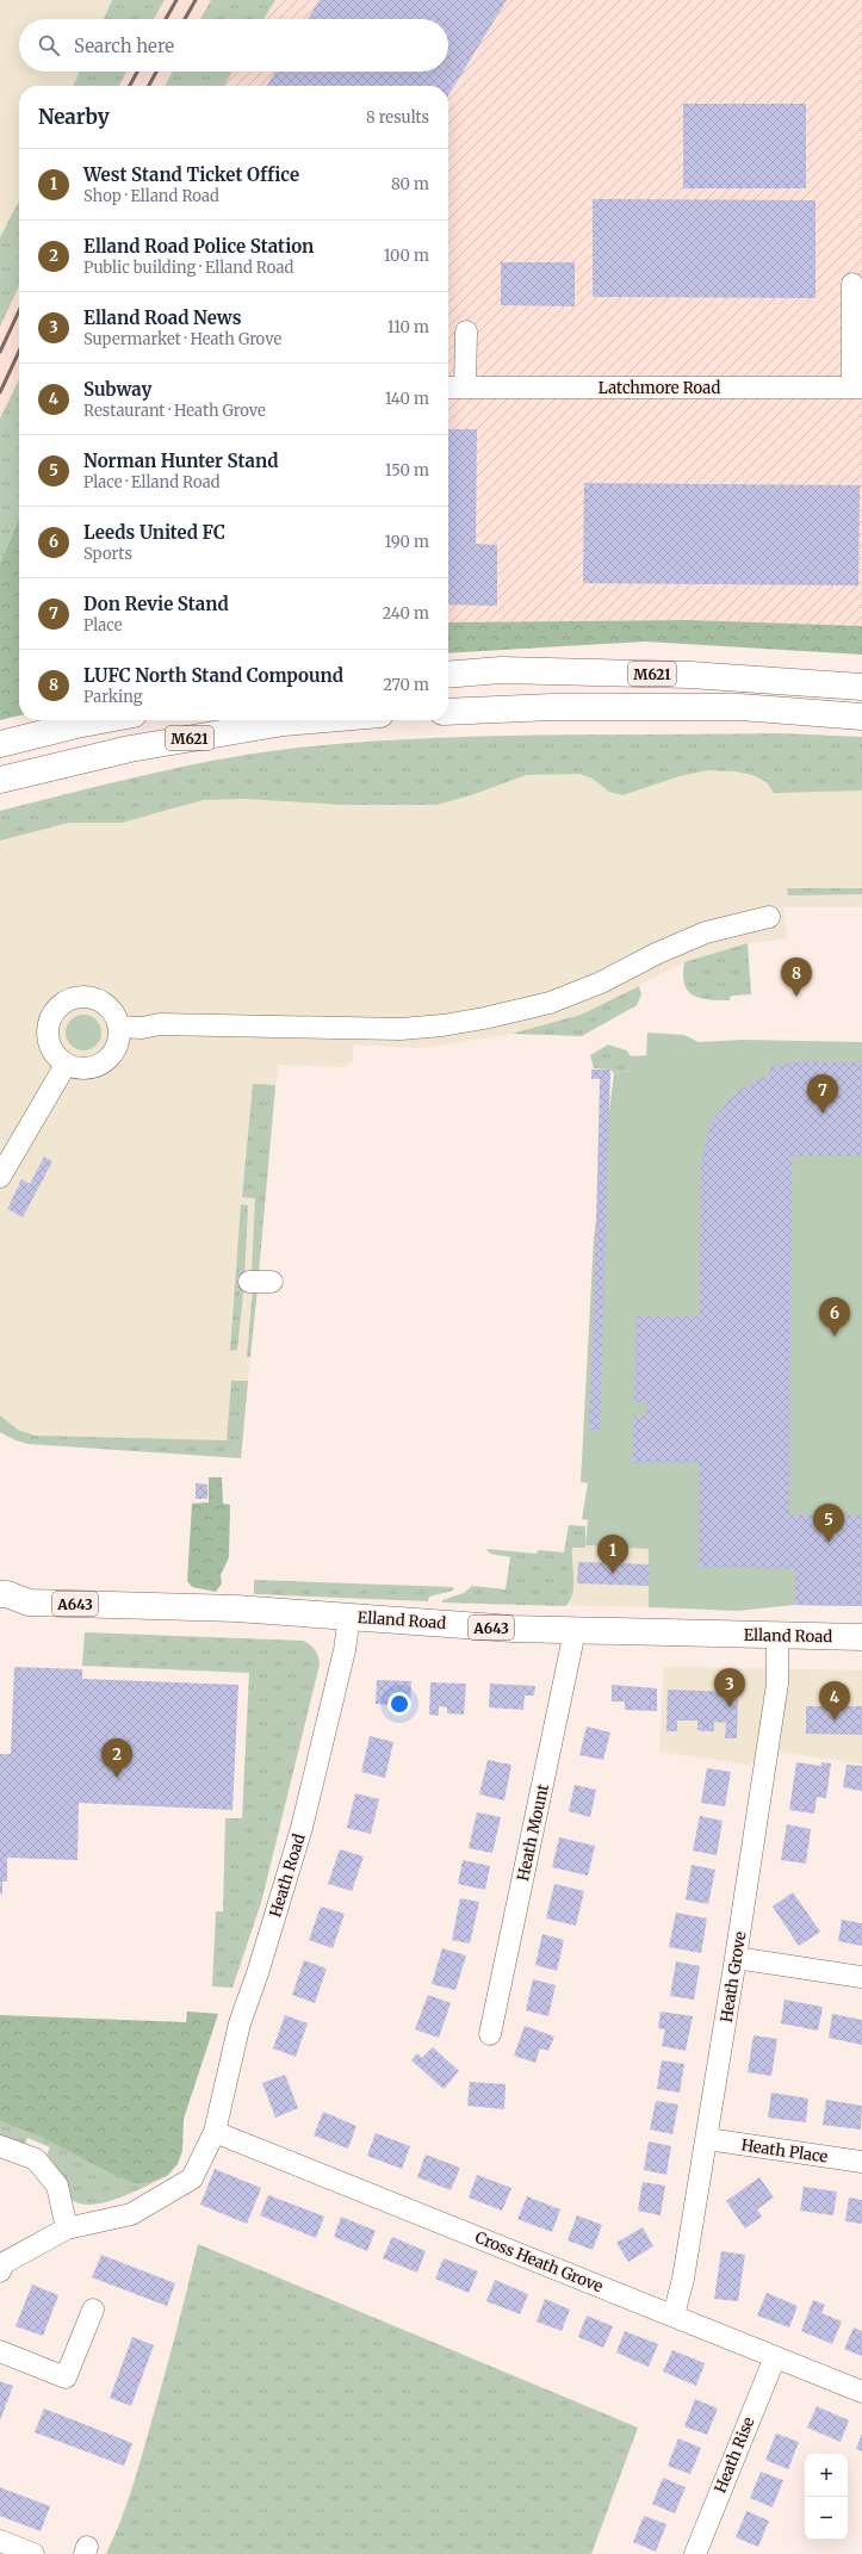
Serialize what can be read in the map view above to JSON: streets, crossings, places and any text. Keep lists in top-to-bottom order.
{
  "streets": {
    "main road": ["M621", "A643", "Elland Road"],
    "street": [
      "Latchmore Road",
      "Heath Mount",
      "Heath Road",
      "Heath Grove",
      "Heath Place",
      "Cross Heath Grove",
      "Heath Rise"
    ]
  },
  "crossings": [
    ["Elland Road", "Heath Mount"],
    ["Elland Road", "Heath Road"],
    ["Elland Road", "Heath Grove"],
    ["Heath Road", "Cross Heath Grove"],
    ["Heath Grove", "Heath Place"],
    ["Heath Grove", "Cross Heath Grove"],
    ["Cross Heath Grove", "Heath Rise"]
  ],
  "page": {
    "search": "Search here",
    "heading": ["Nearby", "8 results"],
    "list": [
      {
        "mark": "1",
        "name": "West Stand Ticket Office",
        "note": "Shop · Elland Road",
        "value": "80 m"
      },
      {
        "mark": "2",
        "name": "Elland Road Police Station",
        "note": "Public building · Elland Road",
        "value": "100 m"
      },
      {
        "mark": "3",
        "name": "Elland Road News",
        "note": "Supermarket · Heath Grove",
        "value": "110 m"
      },
      {
        "mark": "4",
        "name": "Subway",
        "note": "Restaurant · Heath Grove",
        "value": "140 m"
      },
      {
        "mark": "5",
        "name": "Norman Hunter Stand",
        "note": "Place · Elland Road",
        "value": "150 m"
      },
      {
        "mark": "6",
        "name": "Leeds United FC",
        "note": "Sports",
        "value": "190 m"
      },
      {
        "mark": "7",
        "name": "Don Revie Stand",
        "note": "Place",
        "value": "240 m"
      },
      {
        "mark": "8",
        "name": "LUFC North Stand Compound",
        "note": "Parking",
        "value": "270 m"
      }
    ],
    "pins": [
      "8",
      "7",
      "6",
      "5",
      "1",
      "3",
      "4",
      "2"
    ],
    "map_buttons": ["+", "−"]
  }
}
